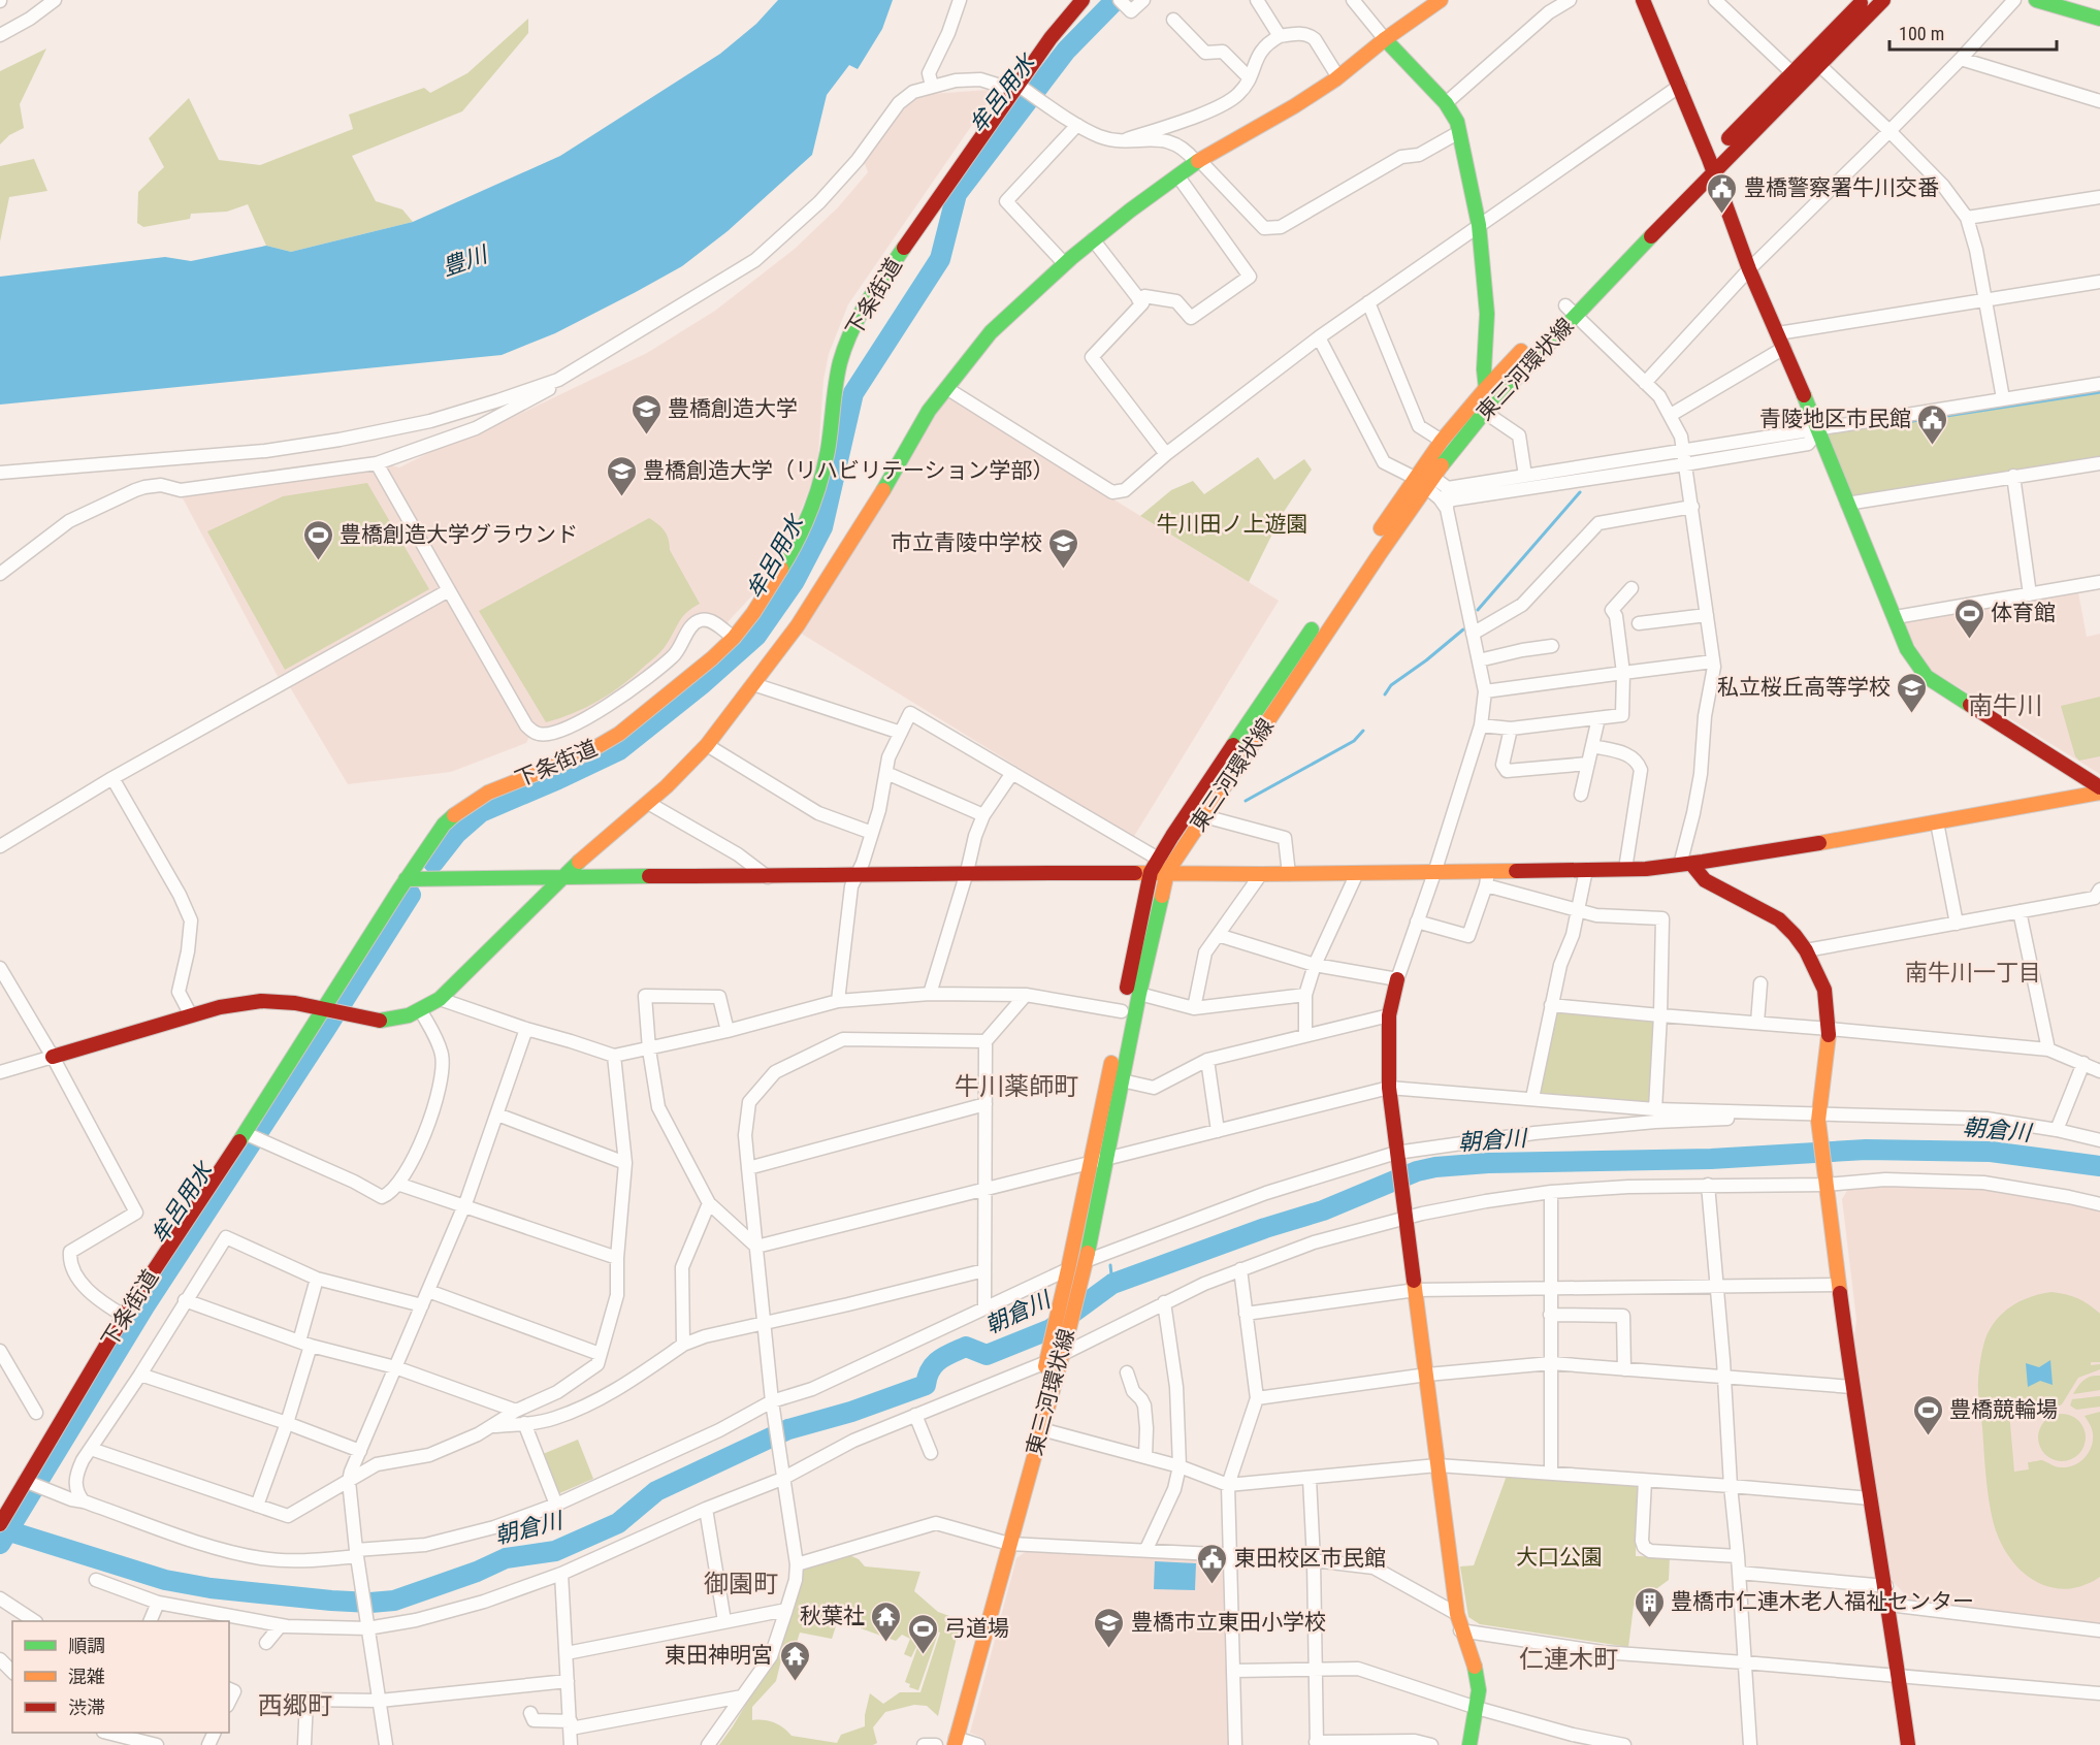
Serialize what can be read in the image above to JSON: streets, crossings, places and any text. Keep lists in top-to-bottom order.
{
  "streets": {
    "street": ["下条街道", "東三河環状線"]
  },
  "districts": [
    "南牛川",
    "南牛川一丁目",
    "牛川薬師町",
    "御園町",
    "仁連木町",
    "西郷町"
  ],
  "water": ["牟呂用水", "豊川", "朝倉川"],
  "parks": ["牛川田ノ上遊園", "大口公園"],
  "places": {
    "public building": ["豊橋警察署牛川交番", "青陵地区市民館", "東田校区市民館"],
    "school or university": [
      "豊橋創造大学",
      "豊橋創造大学（リハビリテーション学部）",
      "市立青陵中学校",
      "私立桜丘高等学校",
      "豊橋市立東田小学校"
    ],
    "sports": [
      "豊橋創造大学グラウンド",
      "体育館",
      "豊橋競輪場",
      "弓道場"
    ],
    "building": ["豊橋市仁連木老人福祉センター"],
    "temple": ["秋葉社", "東田神明宮"]
  },
  "legend": ["順調", "混雑", "渋滞"],
  "scale_bar": "100 m"
}
